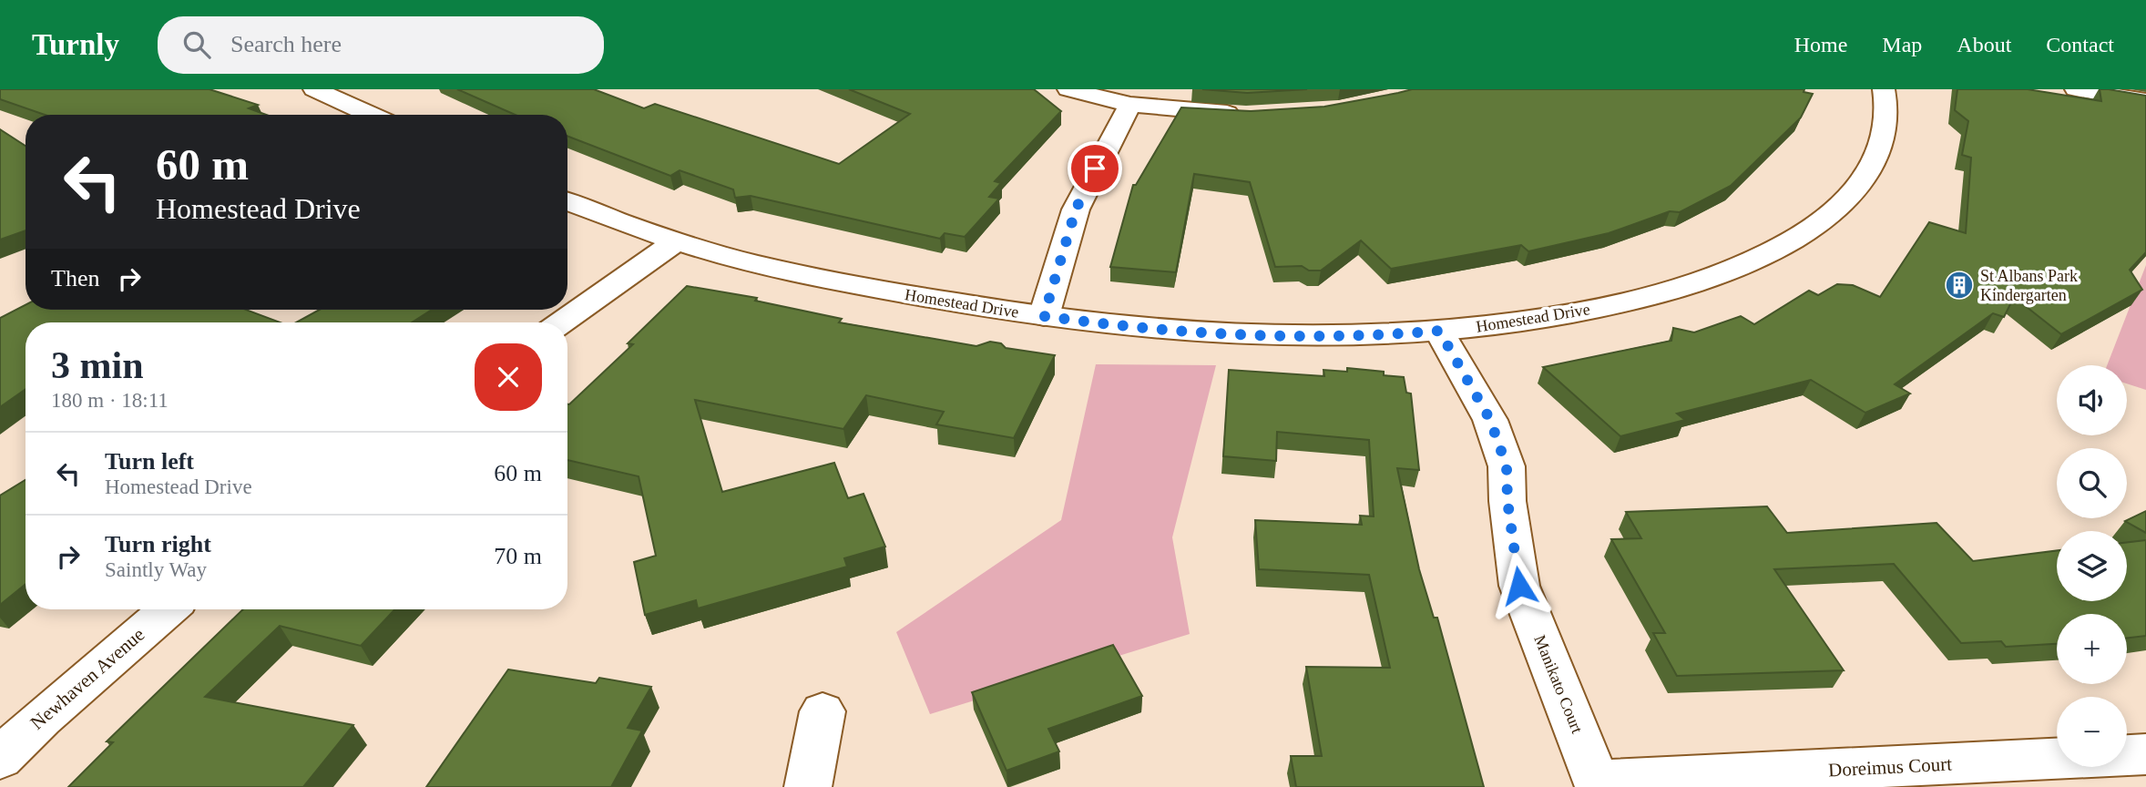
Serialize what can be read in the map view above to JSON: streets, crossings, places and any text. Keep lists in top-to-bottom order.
{
  "streets": {
    "street": [
      "Homestead Drive",
      "Newhaven Avenue",
      "Manikato Court",
      "Doreimus Court"
    ]
  },
  "crossings": [
    ["Homestead Drive", "Manikato Court"],
    ["Manikato Court", "Doreimus Court"]
  ],
  "places": {
    "building": ["St Albans Park Kindergarten"]
  },
  "page": {
    "header": "Turnly",
    "search": "Search here",
    "nav": [
      "Home",
      "Map",
      "About",
      "Contact"
    ],
    "turn": ["60 m", "Homestead Drive"],
    "then": "Then",
    "heading": ["3 min", "180 m · 18:11"],
    "map_buttons": ["+", "−"],
    "list": [
      {
        "name": "Turn left",
        "note": "Homestead Drive",
        "value": "60 m"
      },
      {
        "name": "Turn right",
        "note": "Saintly Way",
        "value": "70 m"
      }
    ]
  }
}
